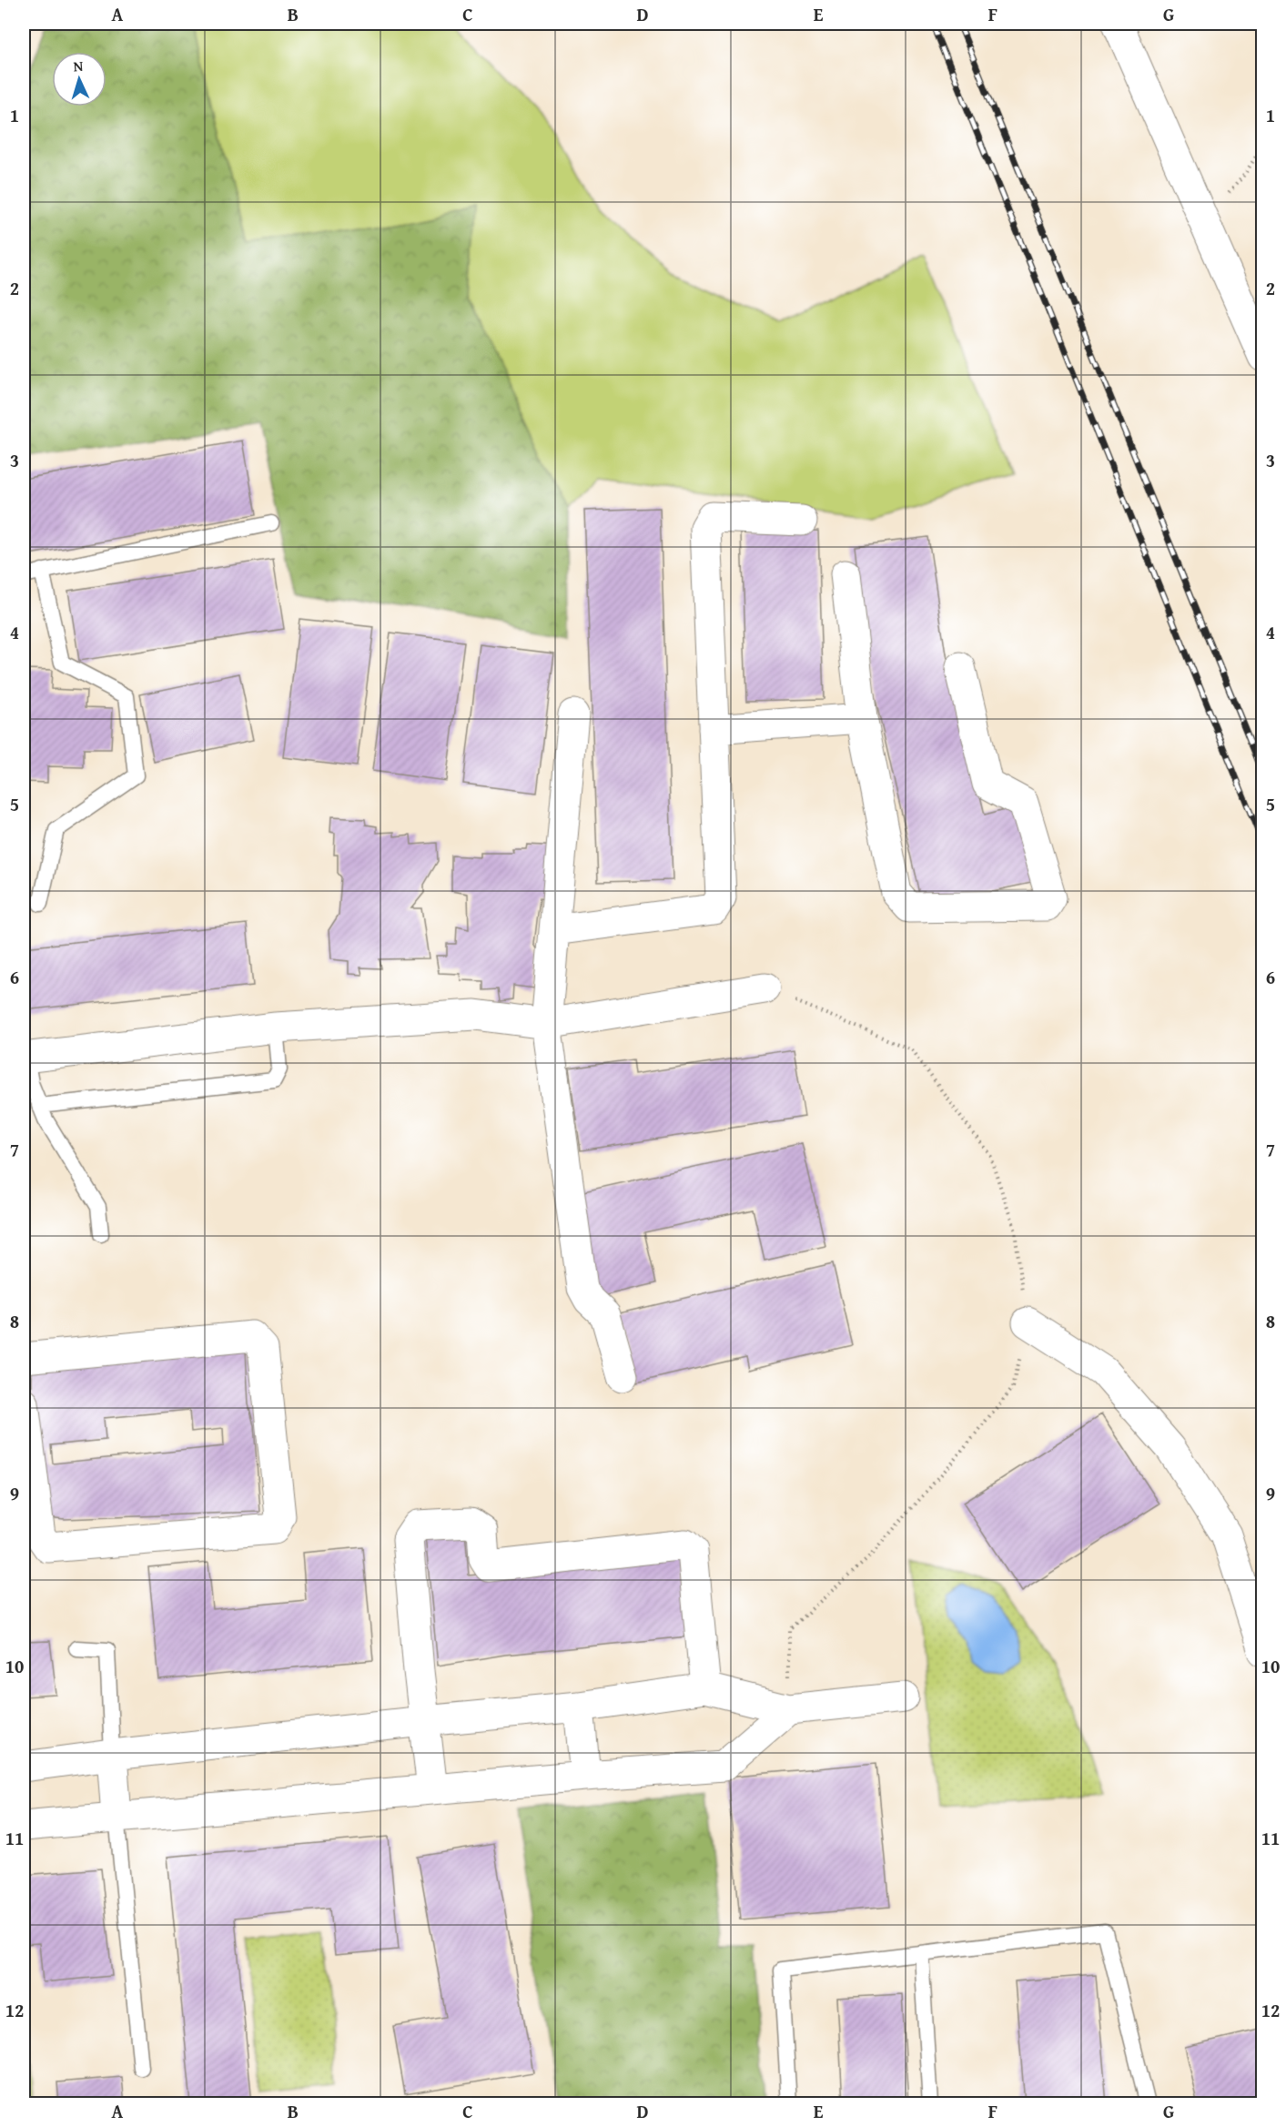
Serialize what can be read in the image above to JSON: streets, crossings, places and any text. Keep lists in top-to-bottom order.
{
  "north": "top",
  "grid": {
    "columns": [
      "A",
      "B",
      "C",
      "D",
      "E",
      "F",
      "G"
    ],
    "rows": [
      "1",
      "2",
      "3",
      "4",
      "5",
      "6",
      "7",
      "8",
      "9",
      "10",
      "11",
      "12"
    ]
  }
}
